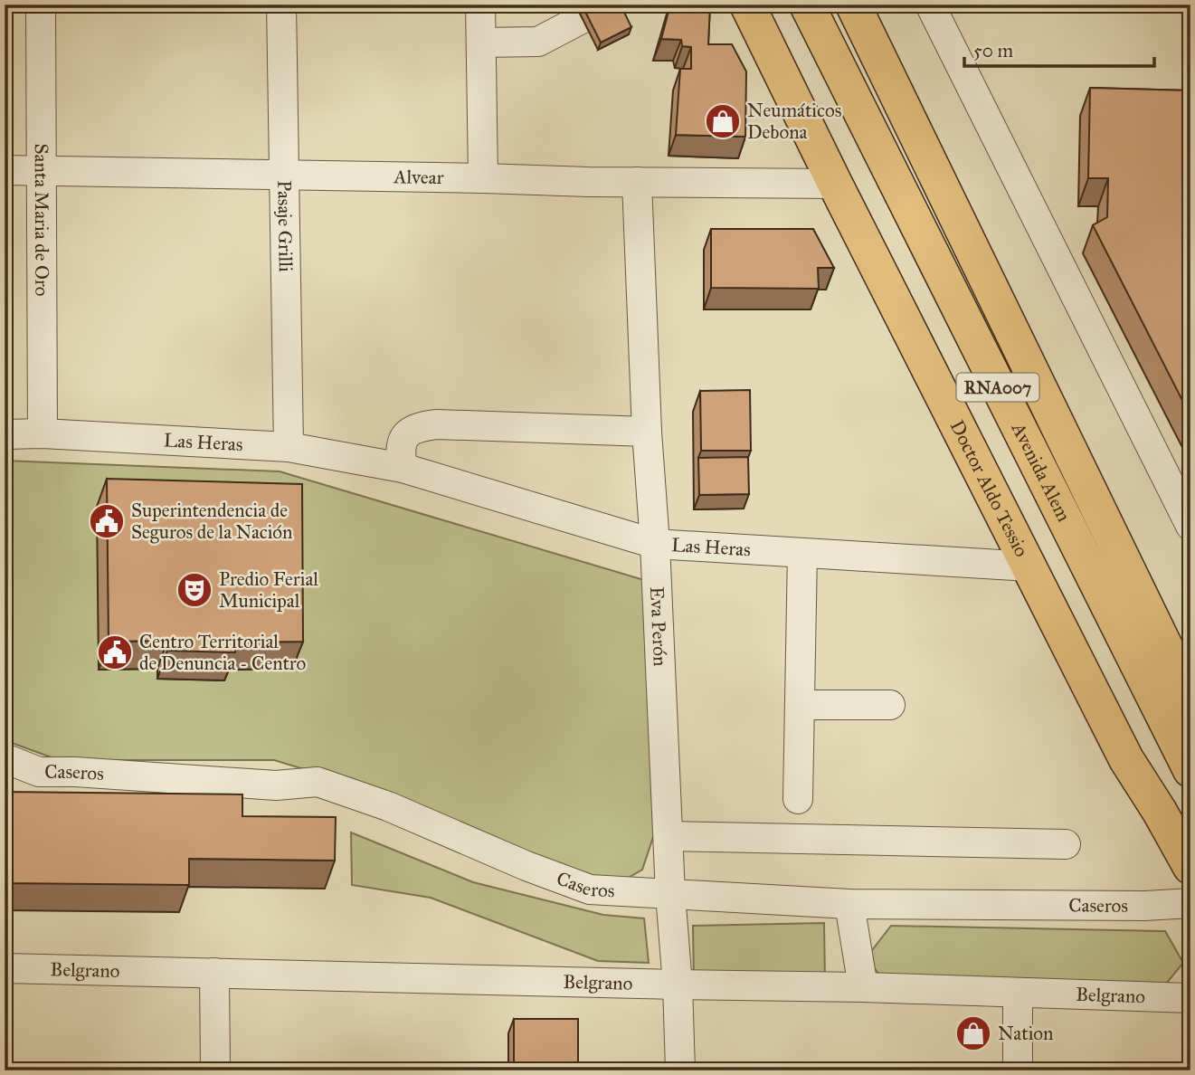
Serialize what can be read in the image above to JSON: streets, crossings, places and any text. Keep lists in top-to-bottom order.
{
  "streets": {
    "main road": ["RNA007", "Avenida Alem", "Doctor Aldo Tessio"],
    "street": [
      "Alvear",
      "Santa Maria de Oro",
      "Pasaje Grilli",
      "Las Heras",
      "Eva Perón",
      "Caseros",
      "Belgrano"
    ]
  },
  "crossings": [
    ["Alvear", "Santa Maria de Oro"],
    ["Alvear", "Pasaje Grilli"],
    ["Alvear", "Doctor Aldo Tessio"],
    ["Alvear", "Eva Perón"],
    ["Santa Maria de Oro", "Las Heras"],
    ["Pasaje Grilli", "Las Heras"],
    ["Las Heras", "Doctor Aldo Tessio"],
    ["Las Heras", "Eva Perón"],
    ["Eva Perón", "Caseros"],
    ["Eva Perón", "Belgrano"]
  ],
  "places": {
    "shop": ["Neumáticos Debona", "Nation"],
    "public building": ["Superintendencia de Seguros de la Nación", "Centro Territorial de Denuncia - Centro"],
    "theatre": ["Predio Ferial Municipal"]
  },
  "scale_bar": "50 m"
}
